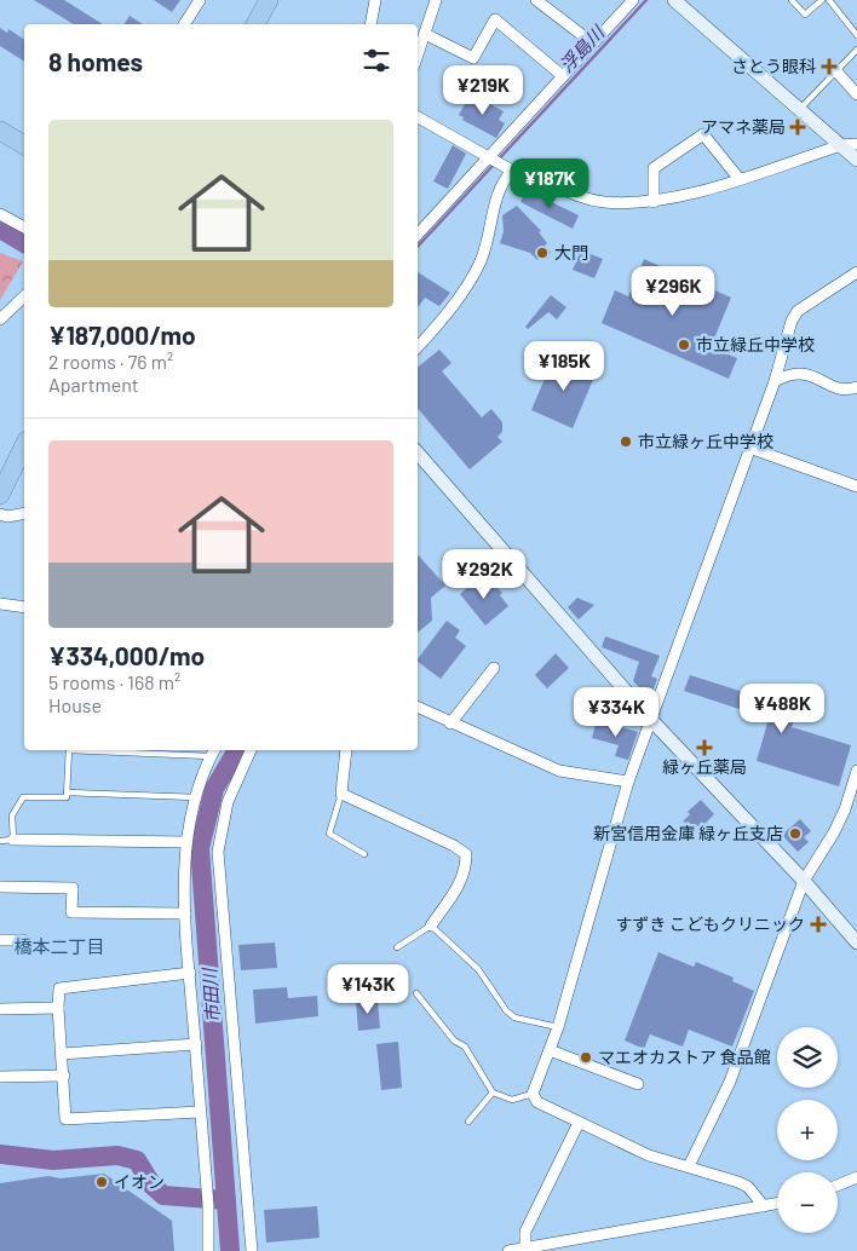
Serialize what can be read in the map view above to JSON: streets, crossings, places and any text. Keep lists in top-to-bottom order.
{
  "districts": ["橋本二丁目"],
  "water": ["浮島川", "市田川"],
  "places": {
    "health": [
      "さとう眼科",
      "アマネ薬局",
      "緑ヶ丘薬局",
      "すずき こどもクリニック"
    ],
    "other": [
      "大門",
      "市立緑丘中学校",
      "市立緑ヶ丘中学校",
      "新宮信用金庫 緑ヶ丘支店",
      "マエオカストア 食品館",
      "イオン"
    ]
  },
  "page": {
    "heading": "8 homes",
    "price": [
      "¥219K",
      "¥187K",
      "¥296K",
      "¥185K",
      "¥292K",
      "¥488K",
      "¥334K",
      "¥143K"
    ],
    "list": [
      {
        "name": "¥187,000/mo",
        "note": "2 rooms · 76 m² · Apartment"
      },
      {
        "name": "¥334,000/mo",
        "note": "5 rooms · 168 m² · House"
      }
    ],
    "map_buttons": ["+", "−"]
  }
}
